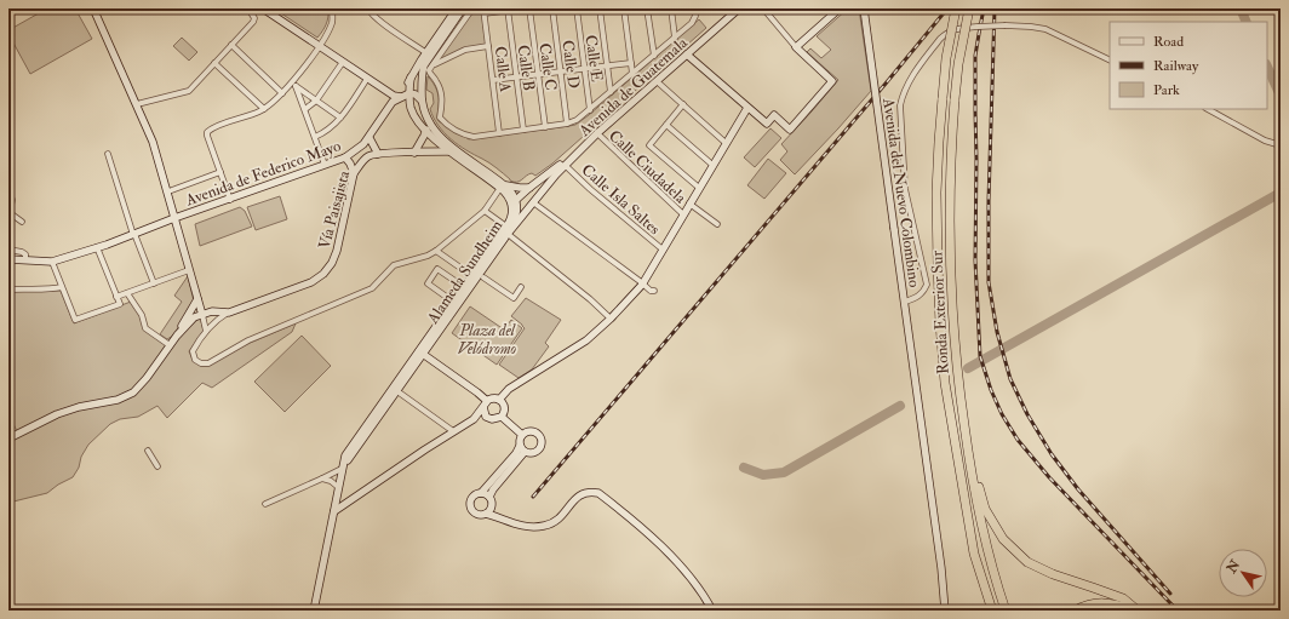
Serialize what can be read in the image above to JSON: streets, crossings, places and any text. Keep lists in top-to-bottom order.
{
  "streets": {
    "highway": ["Ronda Exterior Sur"],
    "street": [
      "Calle E",
      "Calle D",
      "Calle C",
      "Calle B",
      "Calle A",
      "Avenida de Guatemala",
      "Calle Ciudadela",
      "Avenida de Federico Mayo",
      "Avenida del Nuevo Colombino",
      "Calle Isla Saltes",
      "Vía Paisajista",
      "Alameda Sundheim"
    ]
  },
  "crossings": [
    ["Avenida de Guatemala", "Calle Ciudadela"],
    ["Avenida de Guatemala", "Calle Isla Saltes"]
  ],
  "parks": ["Plaza del Velódromo"],
  "legend": ["Road", "Railway", "Park"],
  "north": "top left"
}
